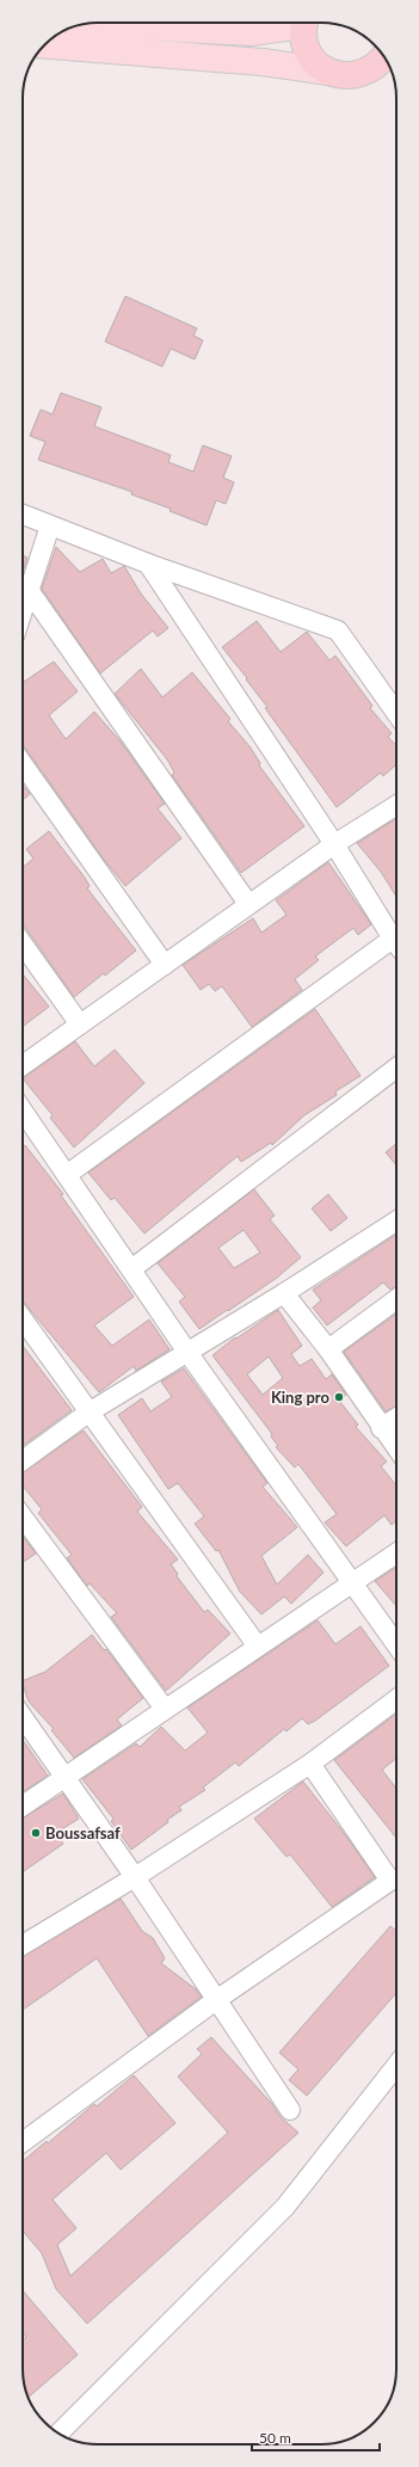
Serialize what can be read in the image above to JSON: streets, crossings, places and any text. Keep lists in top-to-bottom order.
{
  "places": ["King pro", "Boussafsaf"],
  "scale_bar": "50 m"
}
